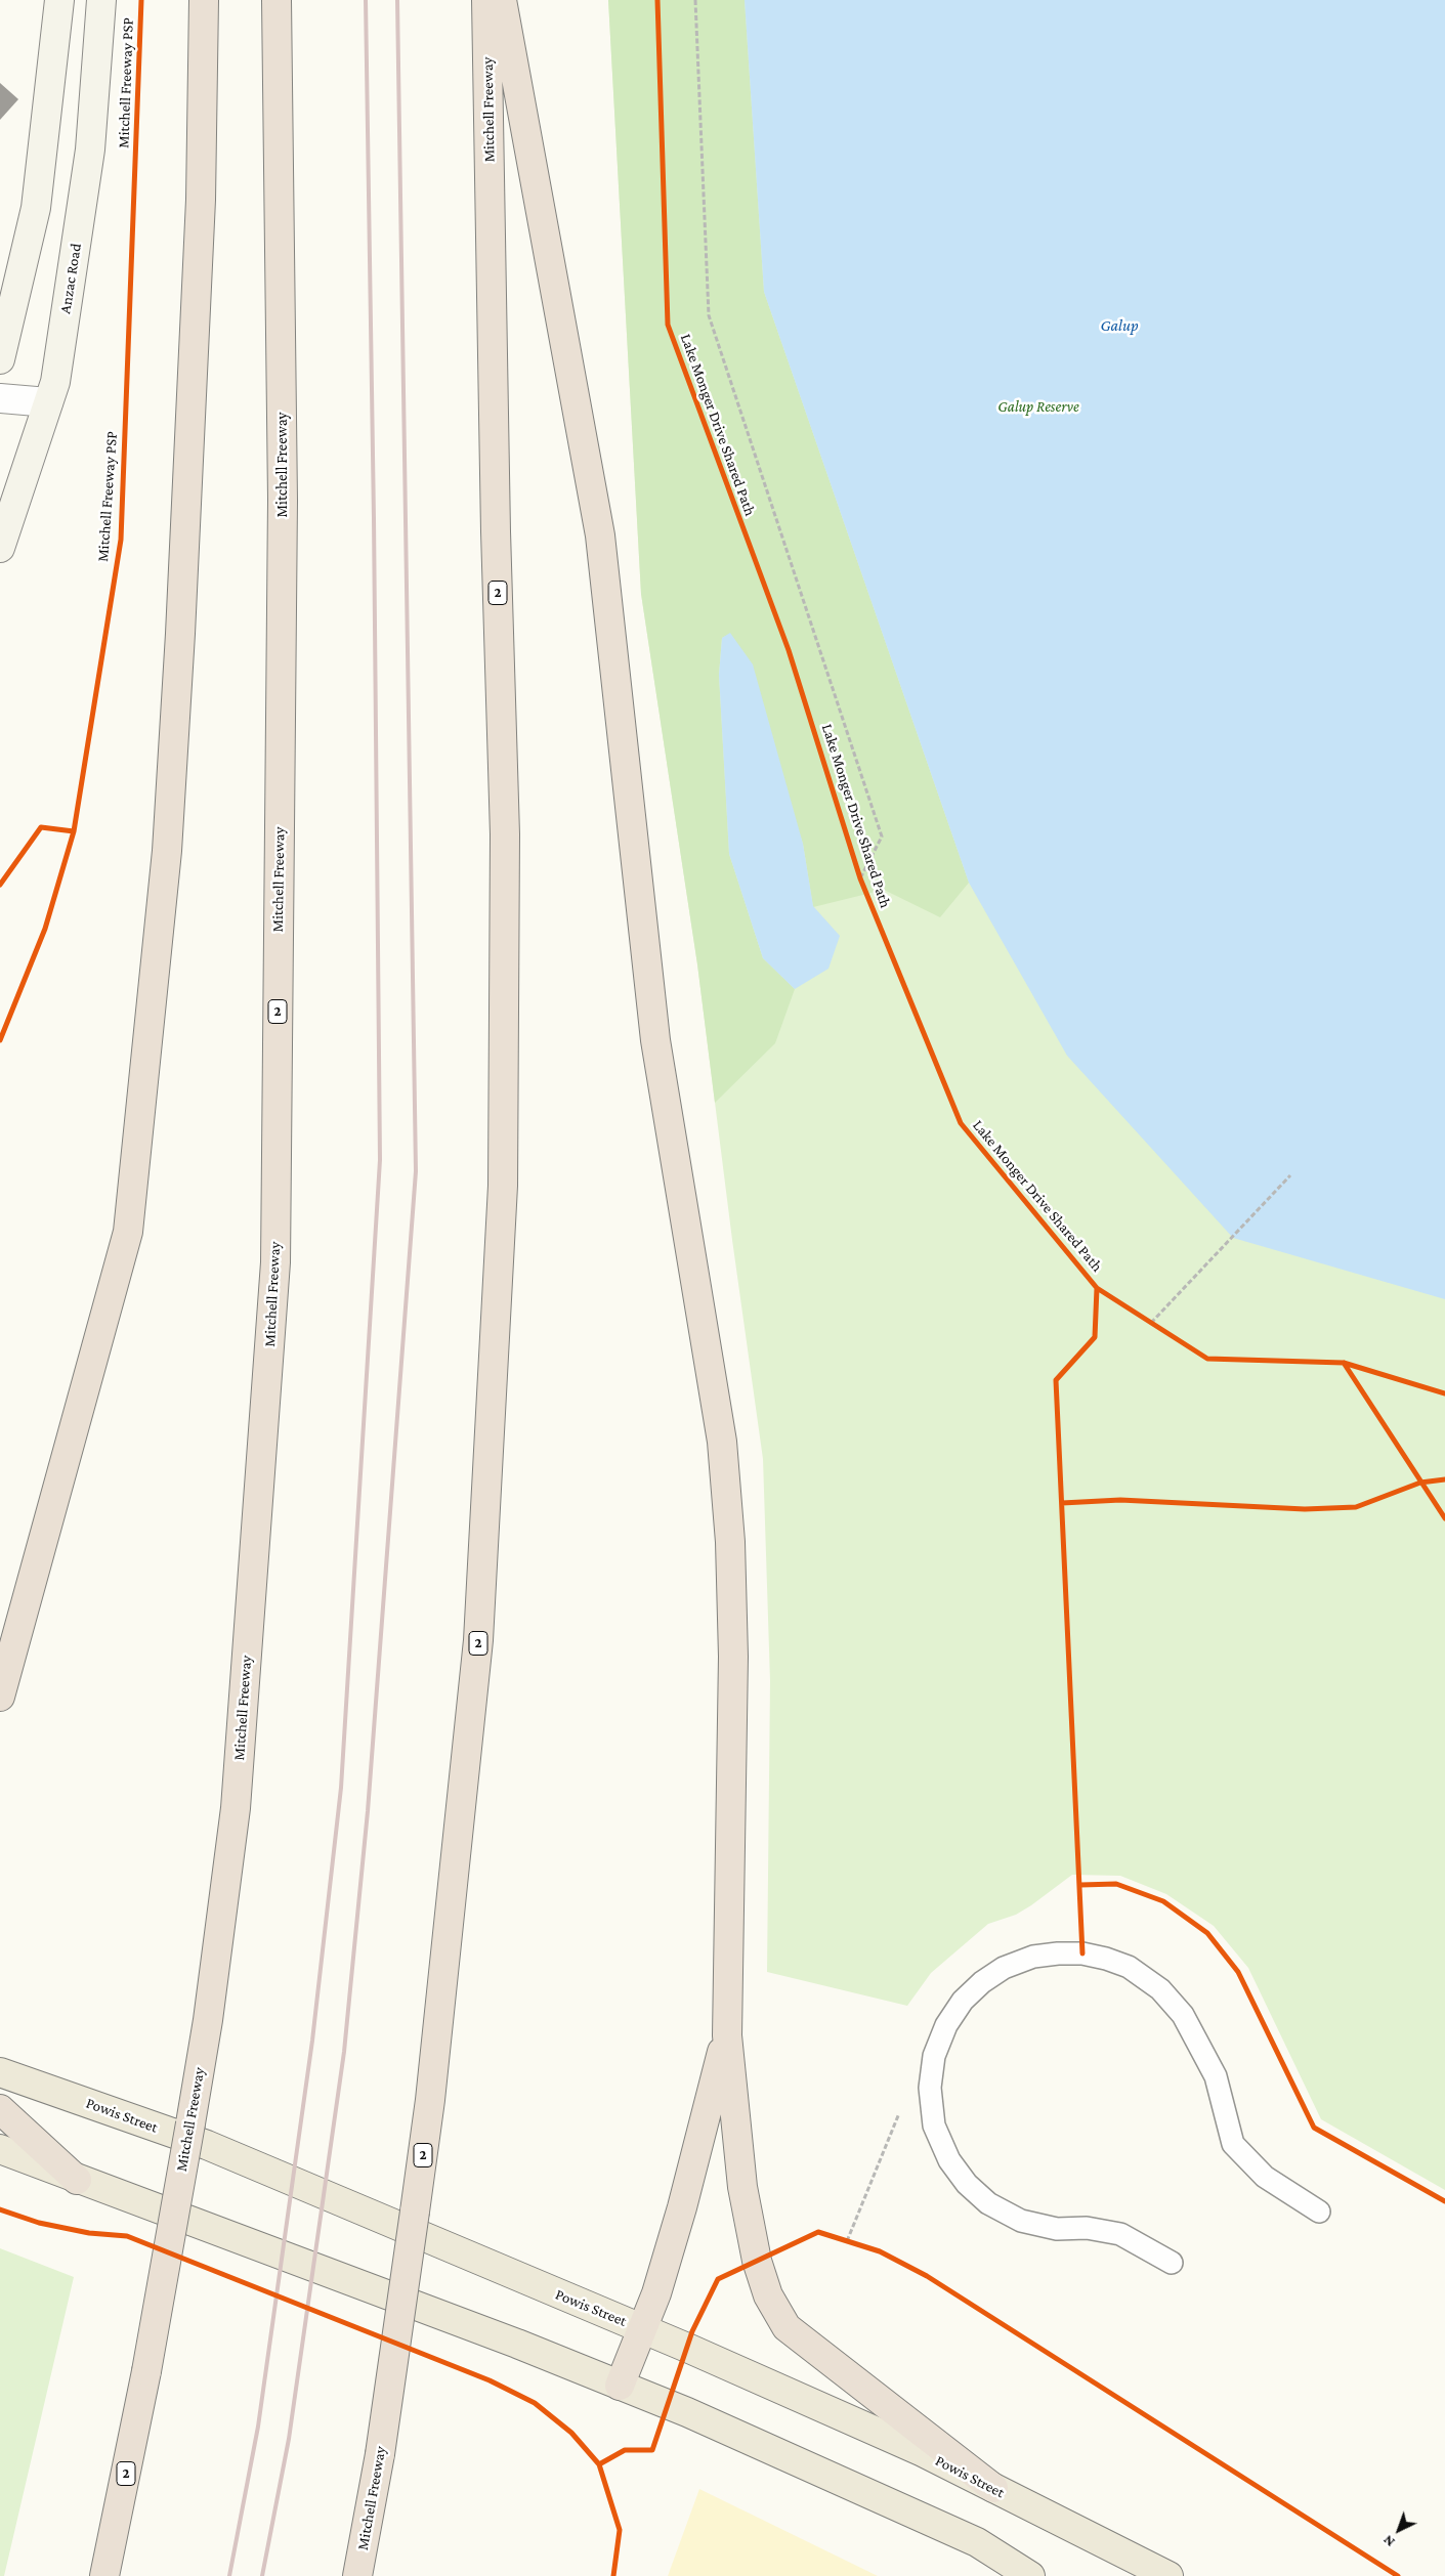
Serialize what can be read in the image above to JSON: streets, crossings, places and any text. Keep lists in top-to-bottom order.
{
  "streets": {
    "highway": ["Mitchell Freeway", "2"],
    "main road": ["Anzac Road", "Powis Street"],
    "cycle path": ["Mitchell Freeway PSP", "Lake Monger Drive Shared Path"]
  },
  "water": ["Galup"],
  "parks": ["Galup Reserve"],
  "north": "bottom left"
}
